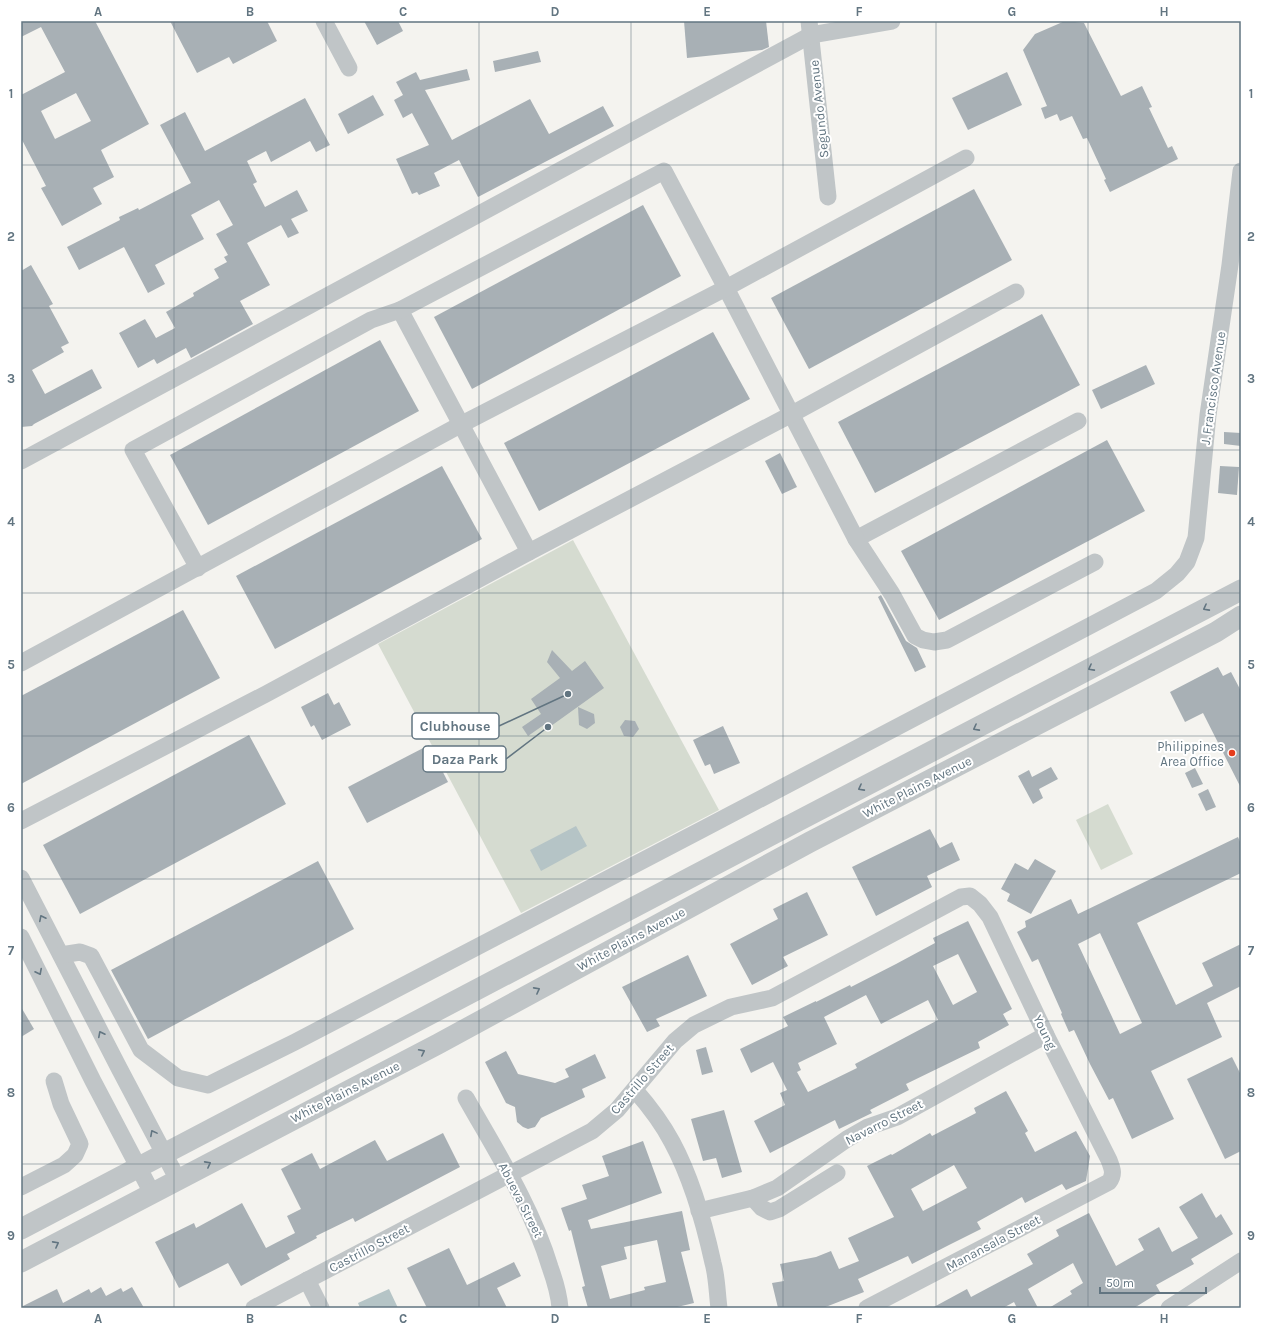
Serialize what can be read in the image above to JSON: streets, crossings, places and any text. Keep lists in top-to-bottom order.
{
  "streets": {
    "street": [
      "Segundo Avenue",
      "J. Francisco Avenue",
      "White Plains Avenue",
      "Young",
      "Castrillo Street",
      "Navarro Street",
      "Abueva Street",
      "Manansala Street"
    ]
  },
  "crossings": [
    ["Young", "Castrillo Street"],
    ["Young", "Navarro Street"],
    ["Young", "Manansala Street"],
    ["Castrillo Street", "Abueva Street"]
  ],
  "places": ["Clubhouse", "Daza Park", "Philippines Area Office"],
  "scale_bar": "50 m",
  "grid": {
    "columns": [
      "A",
      "B",
      "C",
      "D",
      "E",
      "F",
      "G",
      "H"
    ],
    "rows": [
      "1",
      "2",
      "3",
      "4",
      "5",
      "6",
      "7",
      "8",
      "9"
    ]
  }
}
